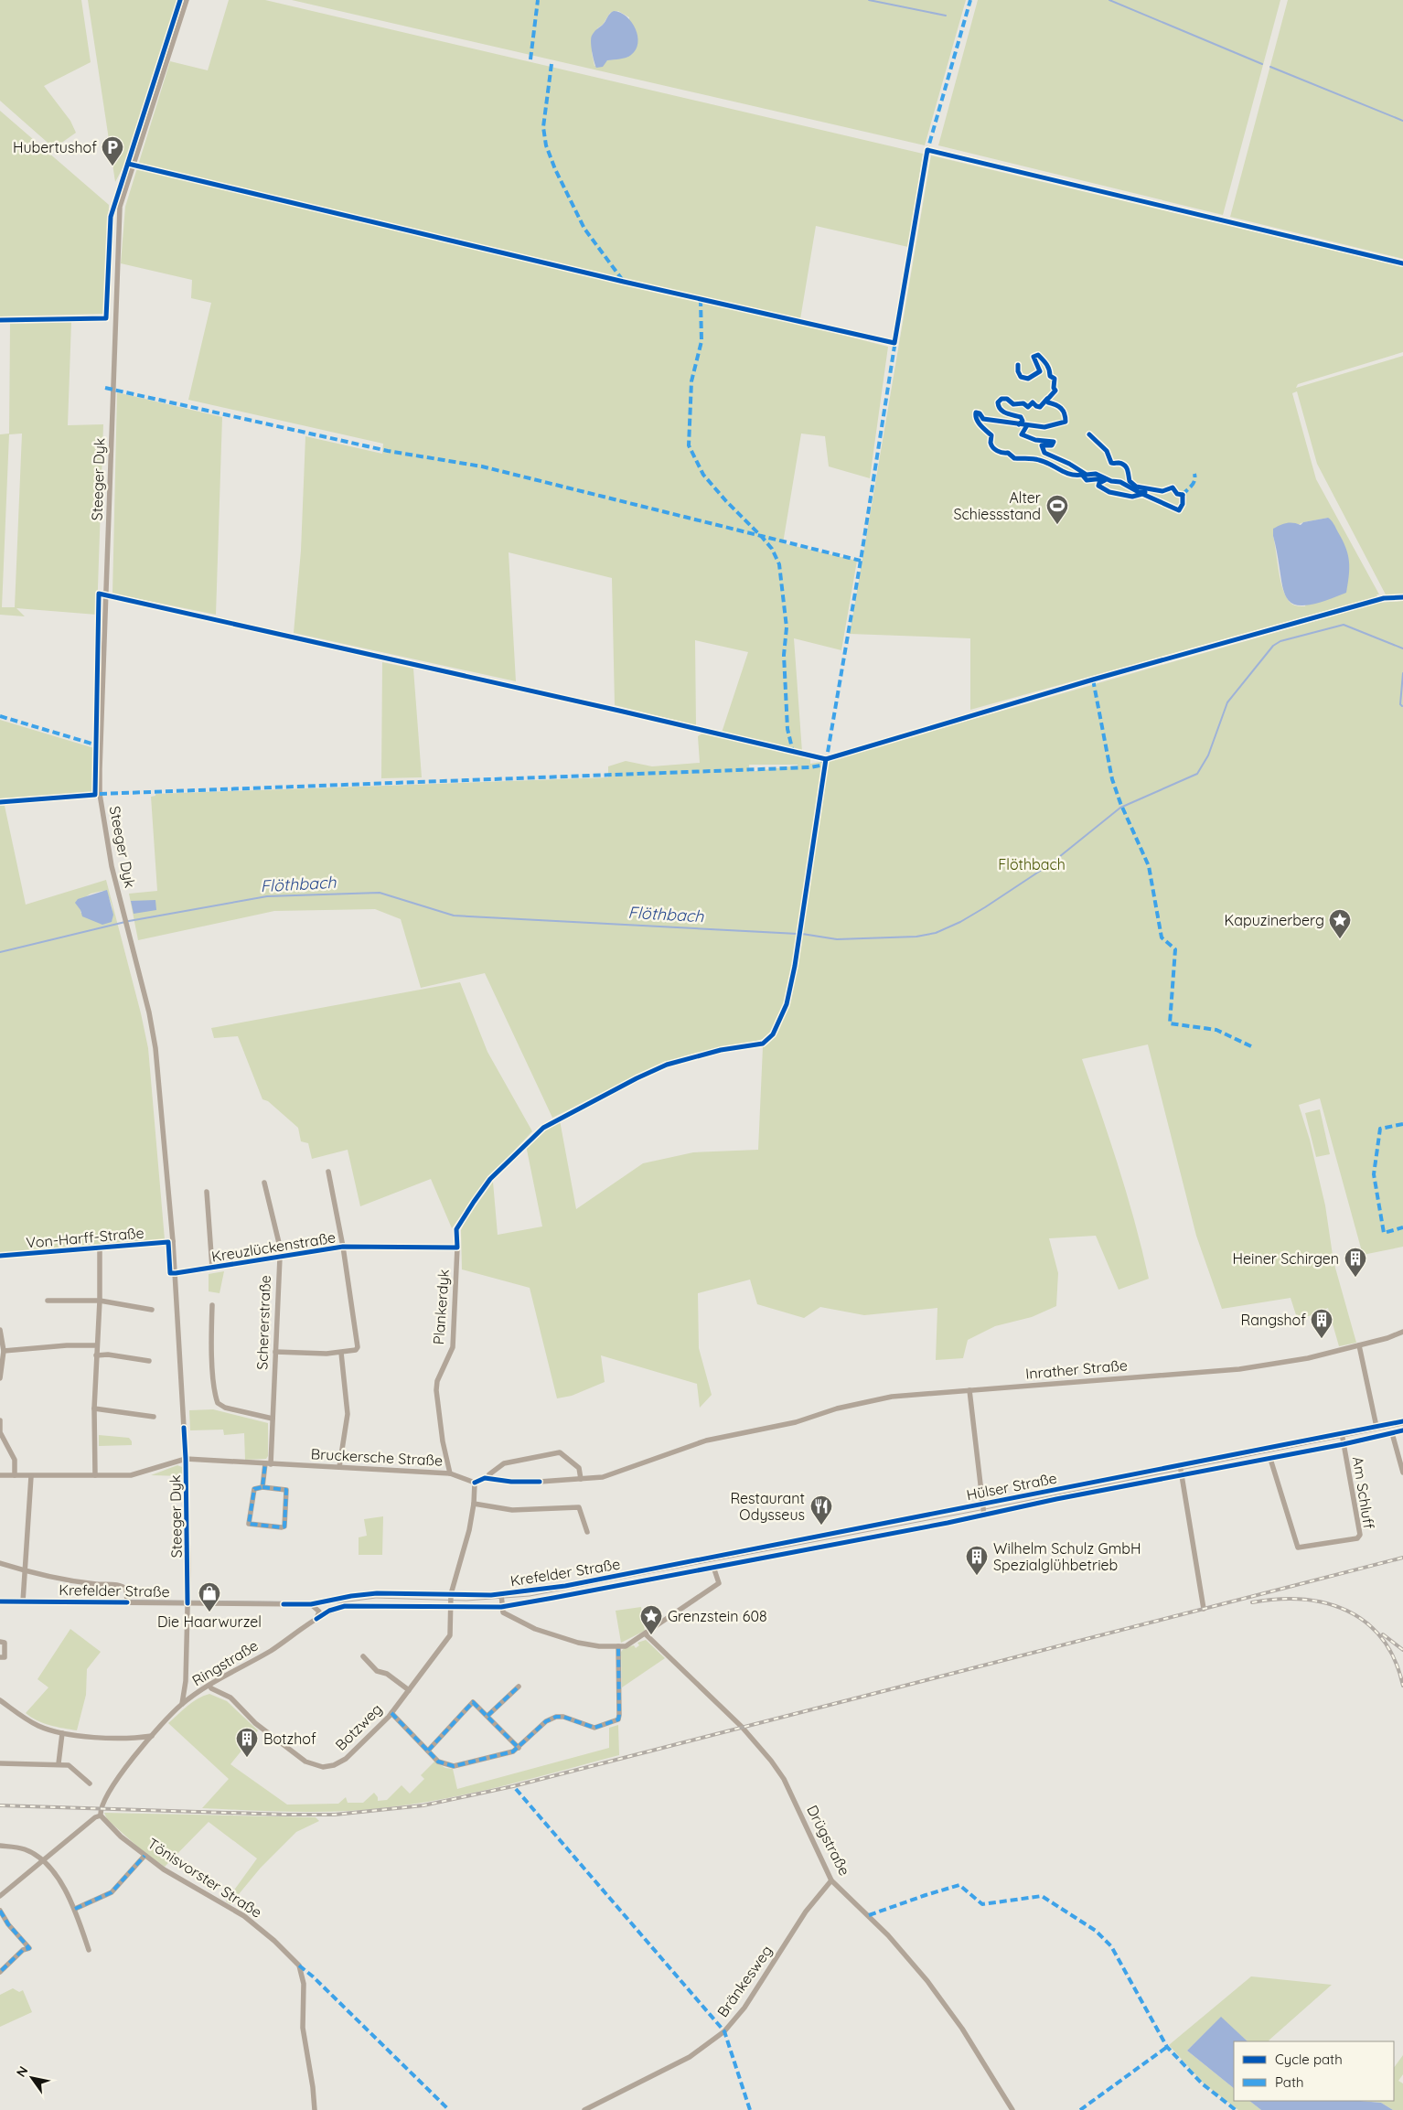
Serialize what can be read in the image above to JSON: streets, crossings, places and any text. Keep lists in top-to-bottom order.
{
  "streets": {
    "street": [
      "Steeger Dyk",
      "Von-Harff-Straße",
      "Kreuzlückenstraße",
      "Plankerdyk",
      "Schererstraße",
      "Inrather Straße",
      "Bruckersche Straße",
      "Hülser Straße",
      "Am Schluff",
      "Krefelder Straße",
      "Ringstraße",
      "Botzweg",
      "Drügstraße",
      "Tönisvorster Straße",
      "Bränkesweg"
    ]
  },
  "crossings": [
    ["Steeger Dyk", "Von-Harff-Straße"],
    ["Steeger Dyk", "Kreuzlückenstraße"],
    ["Steeger Dyk", "Bruckersche Straße"],
    ["Steeger Dyk", "Krefelder Straße"],
    ["Steeger Dyk", "Ringstraße"],
    ["Kreuzlückenstraße", "Plankerdyk"],
    ["Kreuzlückenstraße", "Schererstraße"],
    ["Plankerdyk", "Bruckersche Straße"],
    ["Schererstraße", "Bruckersche Straße"],
    ["Hülser Straße", "Am Schluff"],
    ["Hülser Straße", "Krefelder Straße"],
    ["Krefelder Straße", "Ringstraße"],
    ["Krefelder Straße", "Botzweg"],
    ["Ringstraße", "Botzweg"],
    ["Drügstraße", "Bränkesweg"]
  ],
  "water": ["Flöthbach"],
  "parks": ["Flöthbach"],
  "places": {
    "parking": ["Hubertushof"],
    "sports": ["Alter Schiessstand"],
    "place": ["Kapuzinerberg", "Grenzstein 608"],
    "building": [
      "Heiner Schirgen",
      "Rangshof",
      "Wilhelm Schulz GmbH Spezialglühbetrieb",
      "Botzhof"
    ],
    "restaurant": ["Restaurant Odysseus"],
    "shop": ["Die Haarwurzel"]
  },
  "legend": ["Cycle path", "Path"],
  "north": "top left"
}
